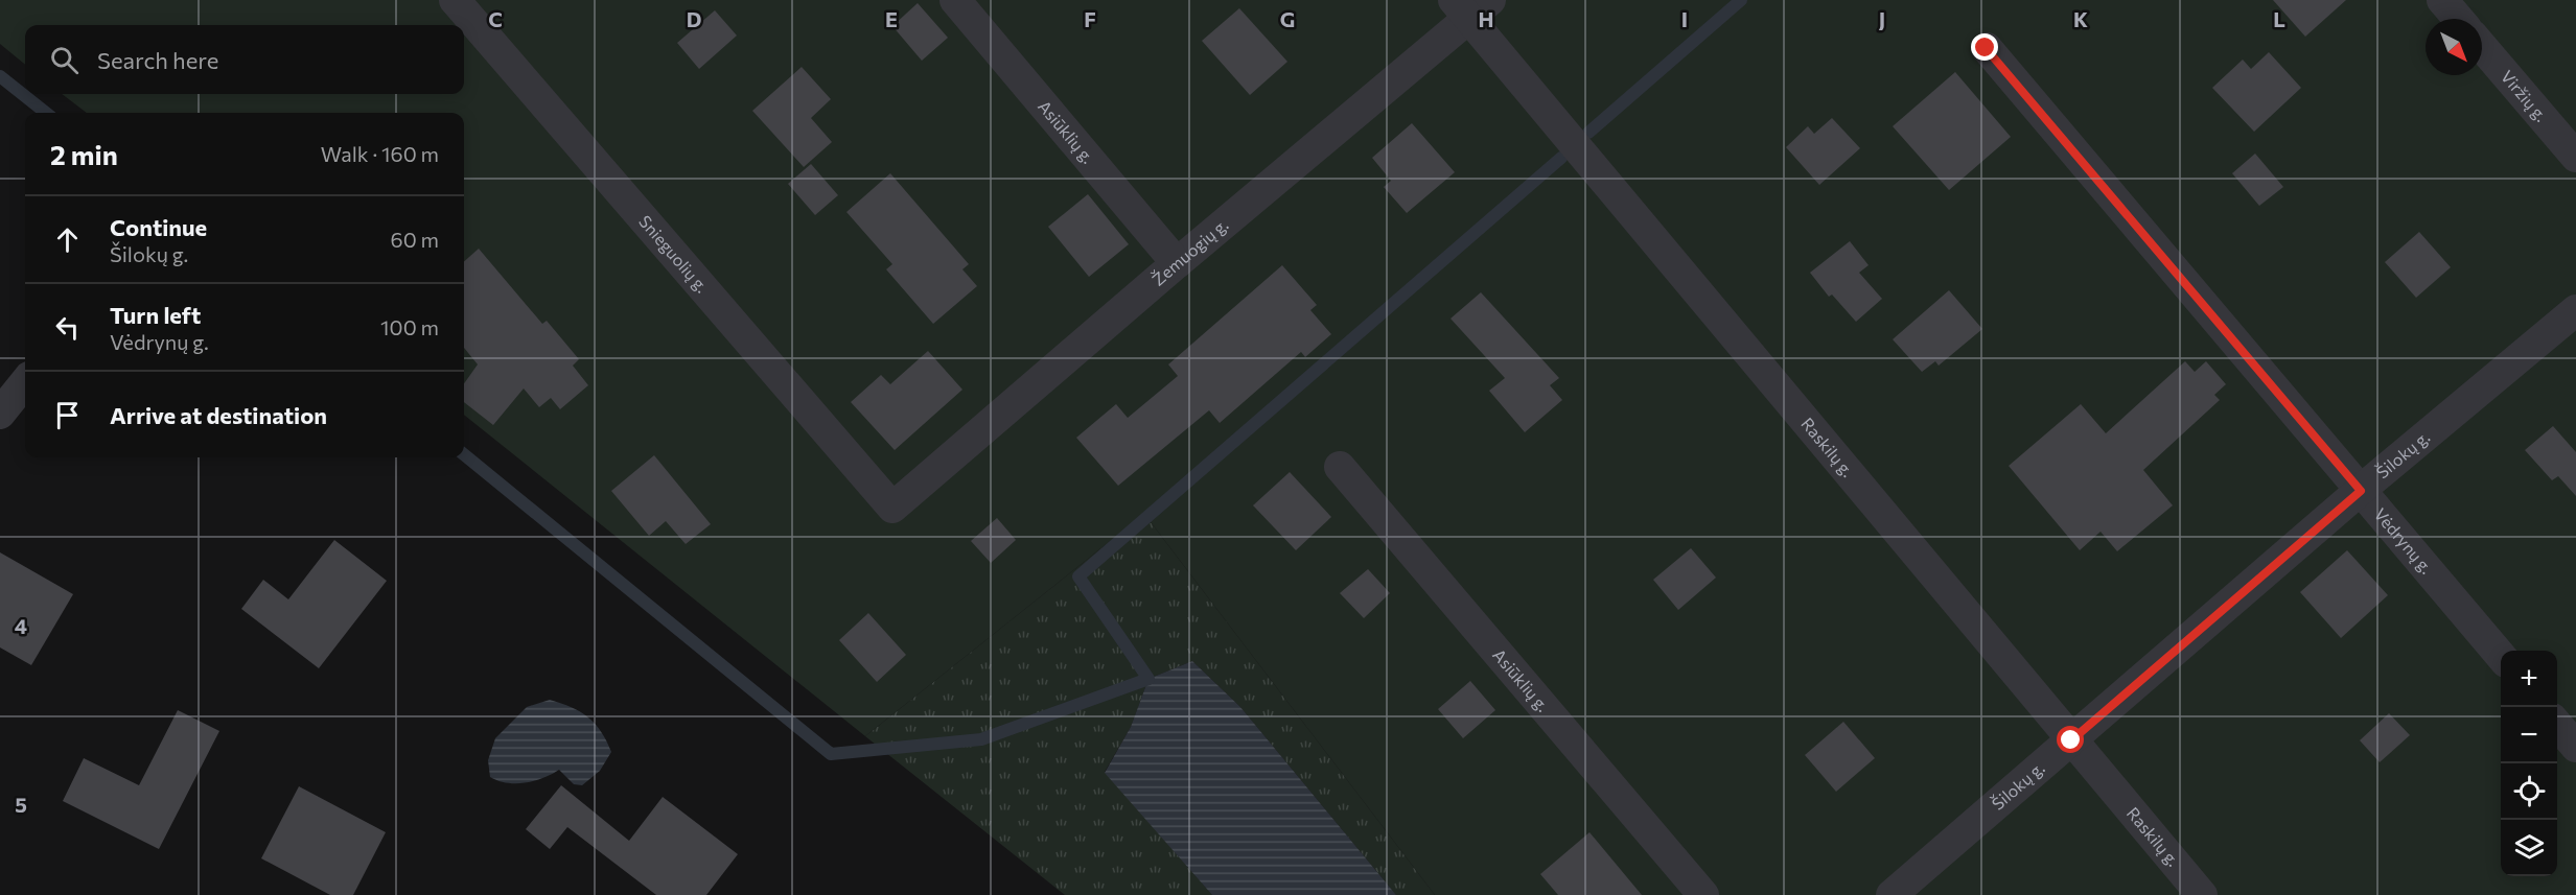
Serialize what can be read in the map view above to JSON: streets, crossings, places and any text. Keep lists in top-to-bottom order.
{
  "streets": {
    "street": [
      "Viržių g.",
      "Asiūklių g.",
      "Žemuogių g.",
      "Snieguolių g.",
      "Raskilų g.",
      "Šilokų g.",
      "Vėdrynų g."
    ]
  },
  "crossings": [
    ["Asiūklių g.", "Žemuogių g."],
    ["Žemuogių g.", "Snieguolių g."],
    ["Žemuogių g.", "Raskilų g."],
    ["Raskilų g.", "Šilokų g."],
    ["Šilokų g.", "Vėdrynų g."]
  ],
  "north": "bottom right",
  "page": {
    "search": "Search here",
    "heading": ["2 min", "Walk · 160 m"],
    "list": [
      ["Continue", "Šilokų g.", "60 m"],
      ["Turn left", "Vėdrynų g.", "100 m"],
      "Arrive at destination"
    ],
    "map_buttons": ["+", "−"]
  },
  "grid": {
    "columns": [
      "C",
      "D",
      "E",
      "F",
      "G",
      "H",
      "I",
      "J",
      "K",
      "L"
    ],
    "rows": ["4", "5"]
  }
}
